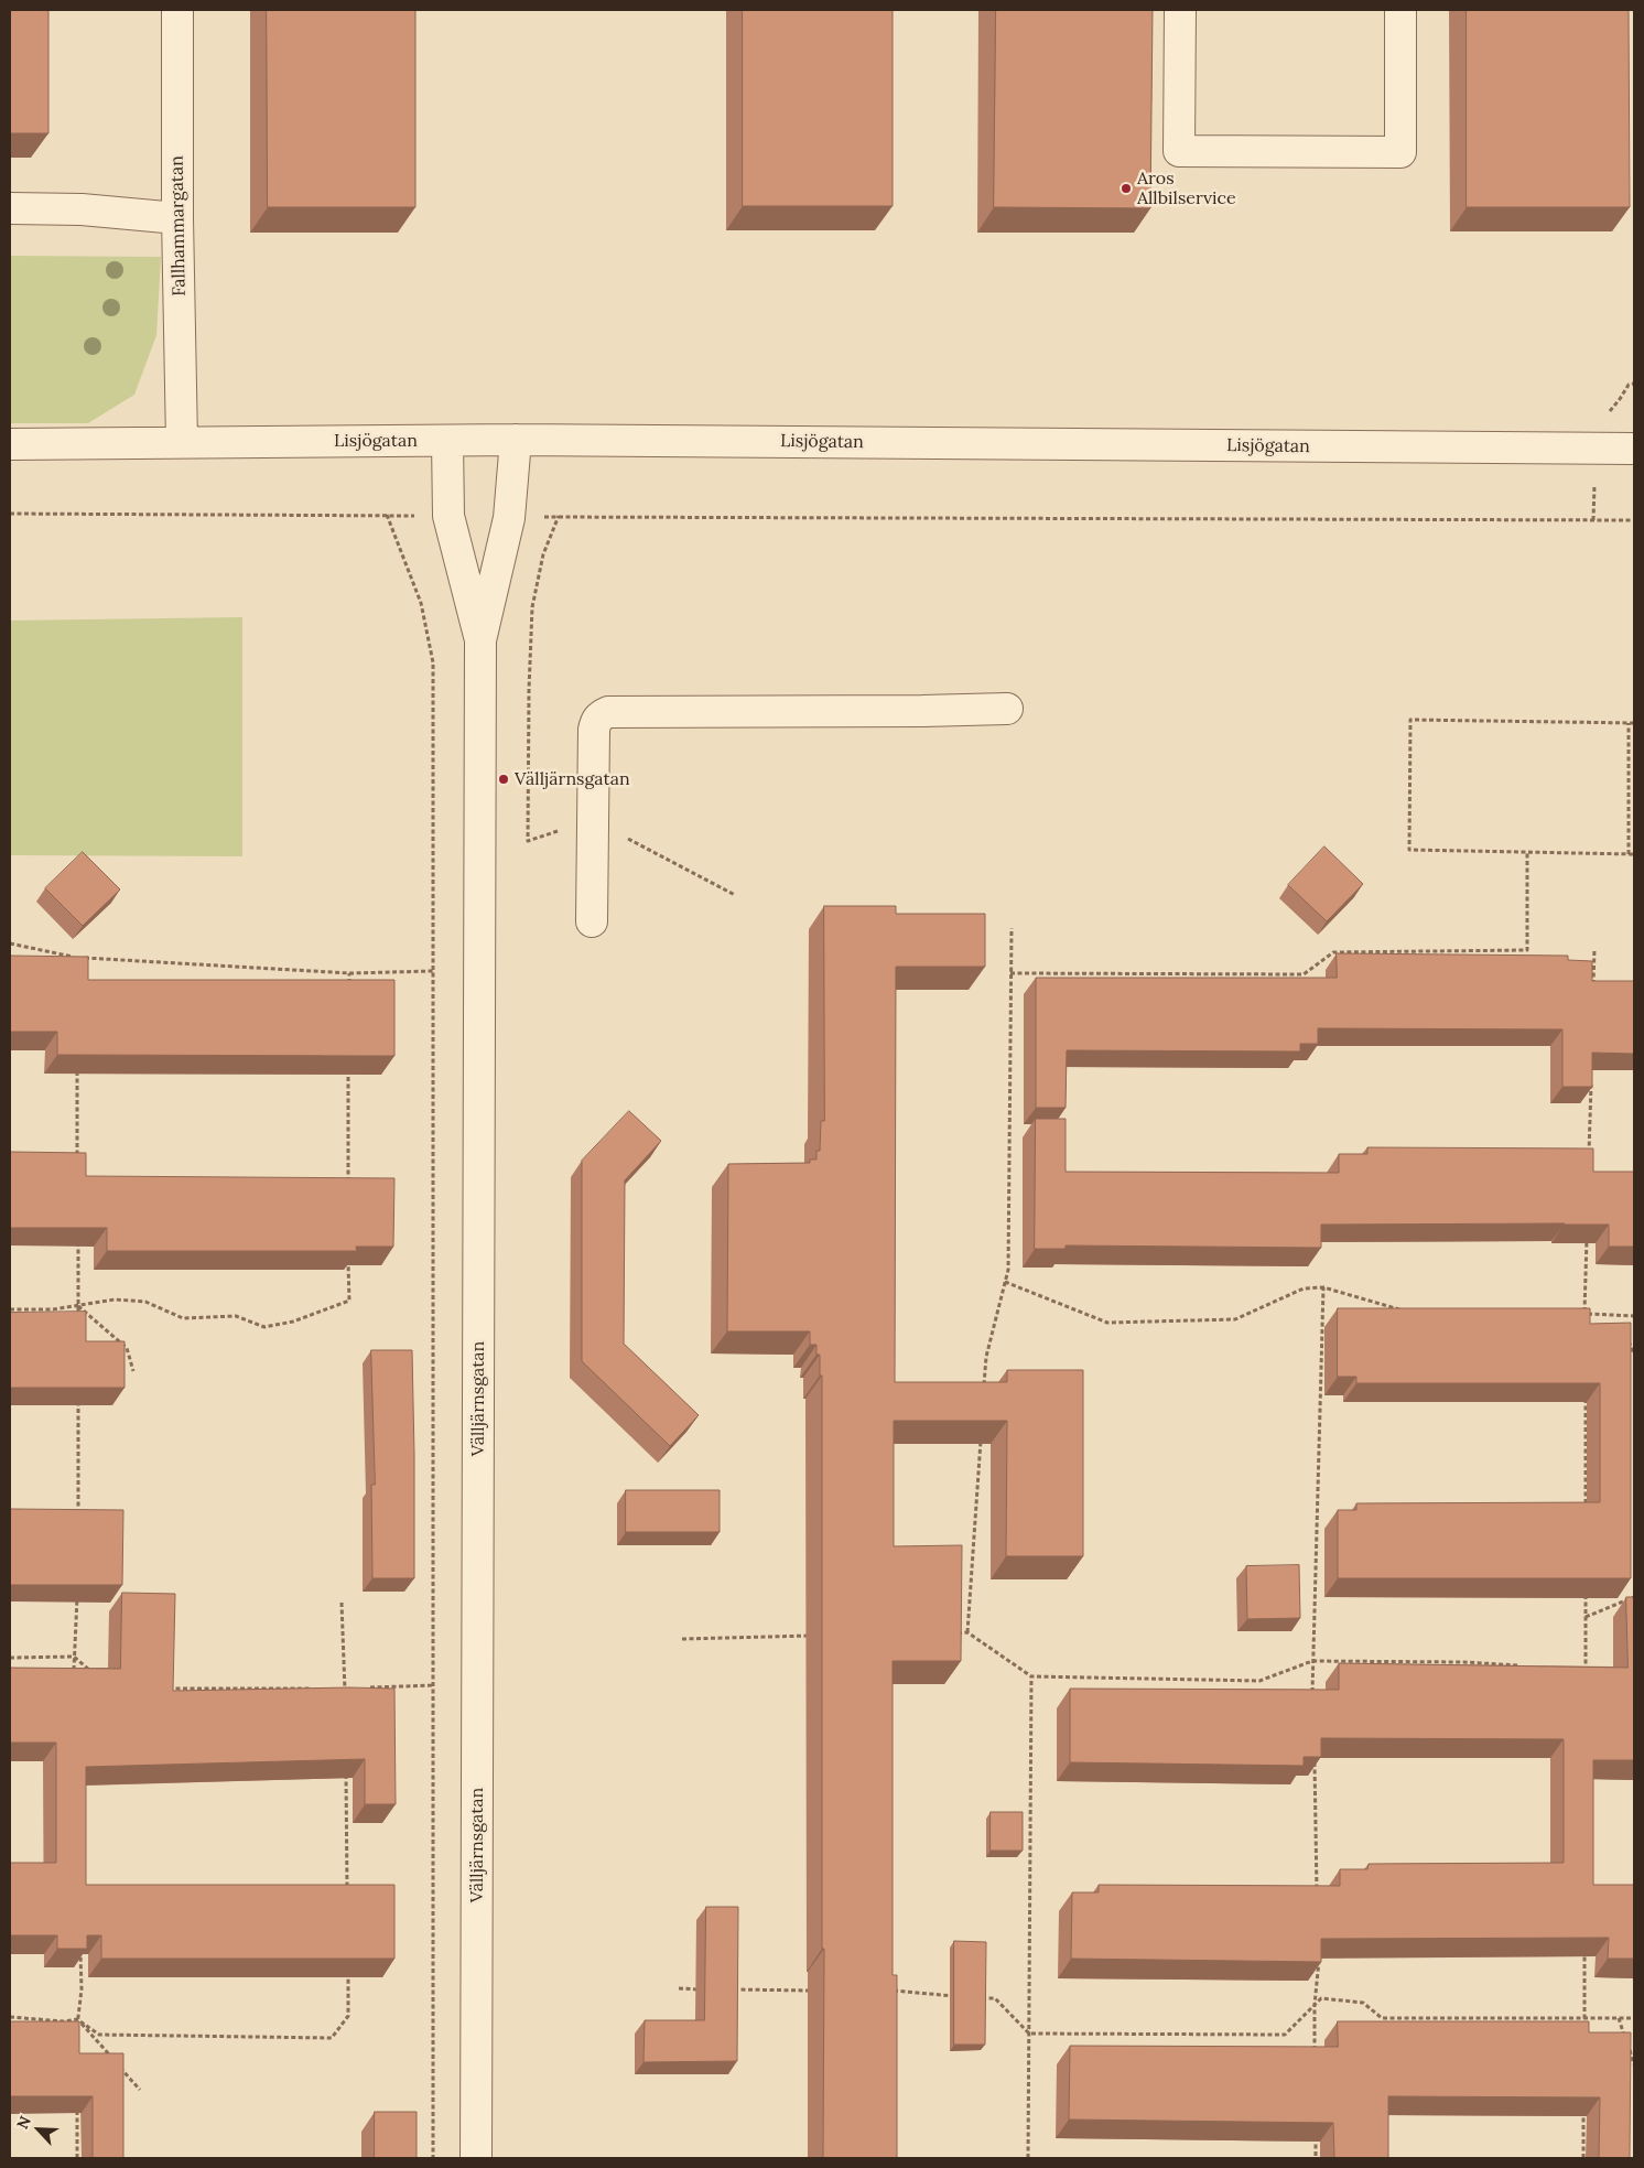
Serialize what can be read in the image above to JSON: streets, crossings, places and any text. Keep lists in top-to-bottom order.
{
  "streets": {
    "street": ["Fallhammargatan", "Lisjögatan", "Välljärnsgatan"]
  },
  "crossings": [
    ["Fallhammargatan", "Lisjögatan"],
    ["Lisjögatan", "Välljärnsgatan"]
  ],
  "places": ["Aros Allbilservice", "Välljärnsgatan"],
  "north": "top left"
}
